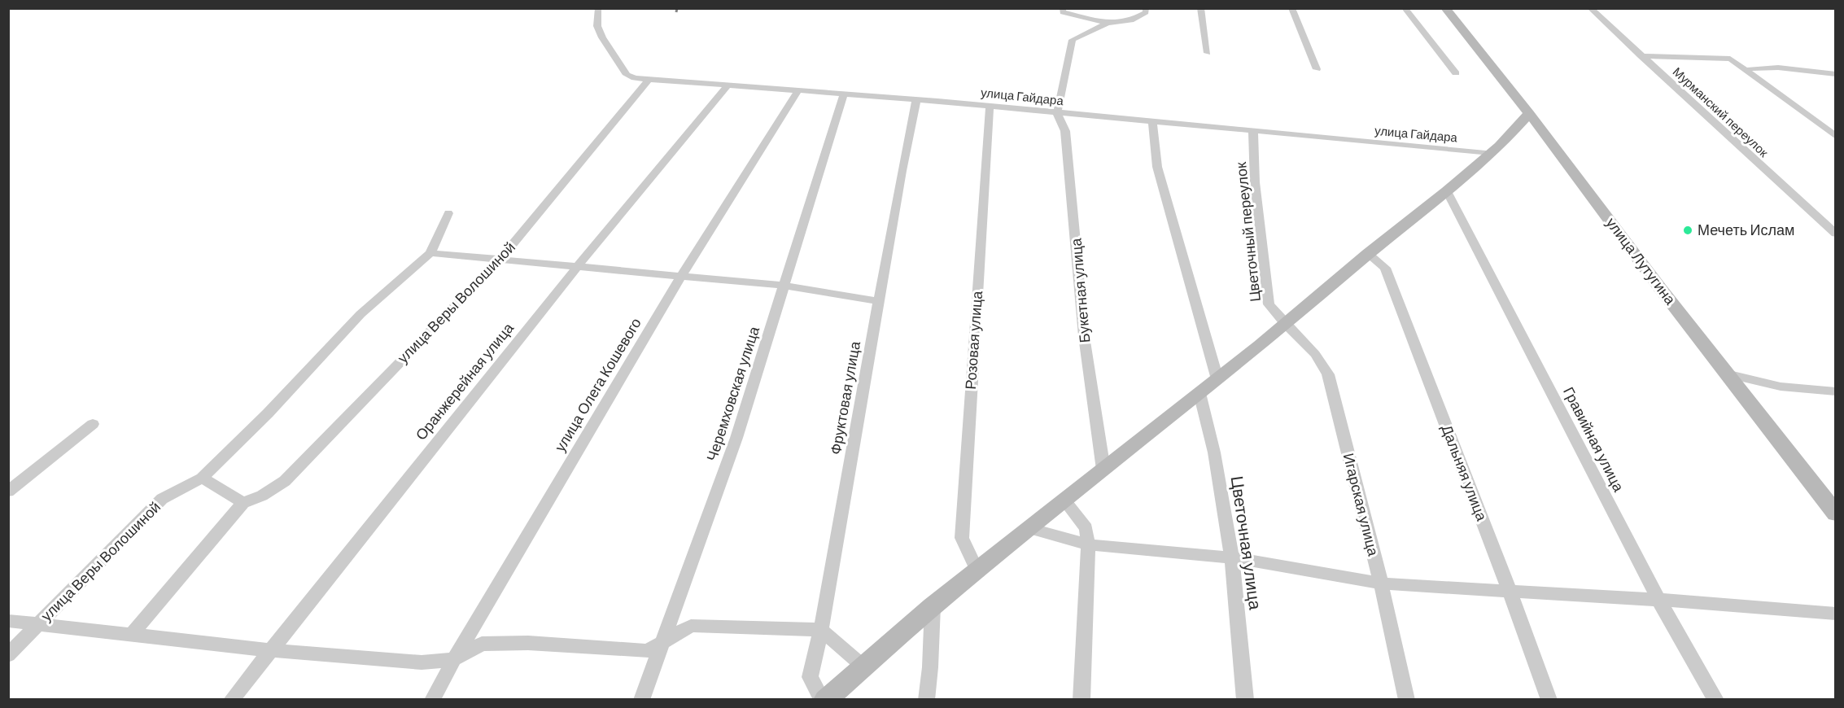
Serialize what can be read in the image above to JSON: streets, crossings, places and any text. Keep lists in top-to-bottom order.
{
  "streets": {
    "main road": ["улица Лутугина"],
    "street": [
      "улица Гайдара",
      "Мурманский переулок",
      "Цветочный переулок",
      "Букетная улица",
      "улица Веры Волошиной",
      "Розовая улица",
      "Оранжерейная улица",
      "улица Олега Кошевого",
      "Черемховская улица",
      "Фруктовая улица",
      "Гравийная улица",
      "Дальняя улица",
      "Игарская улица",
      "Цветочная улица"
    ]
  },
  "crossings": [
    ["улица Гайдара", "Цветочный переулок"],
    ["улица Гайдара", "Букетная улица"],
    ["улица Гайдара", "улица Веры Волошиной"],
    ["улица Гайдара", "Розовая улица"],
    ["улица Гайдара", "Оранжерейная улица"],
    ["улица Гайдара", "улица Олега Кошевого"],
    ["улица Гайдара", "Черемховская улица"],
    ["улица Гайдара", "Фруктовая улица"],
    ["Цветочный переулок", "Игарская улица"]
  ],
  "places": ["Мечеть Ислам"]
}
